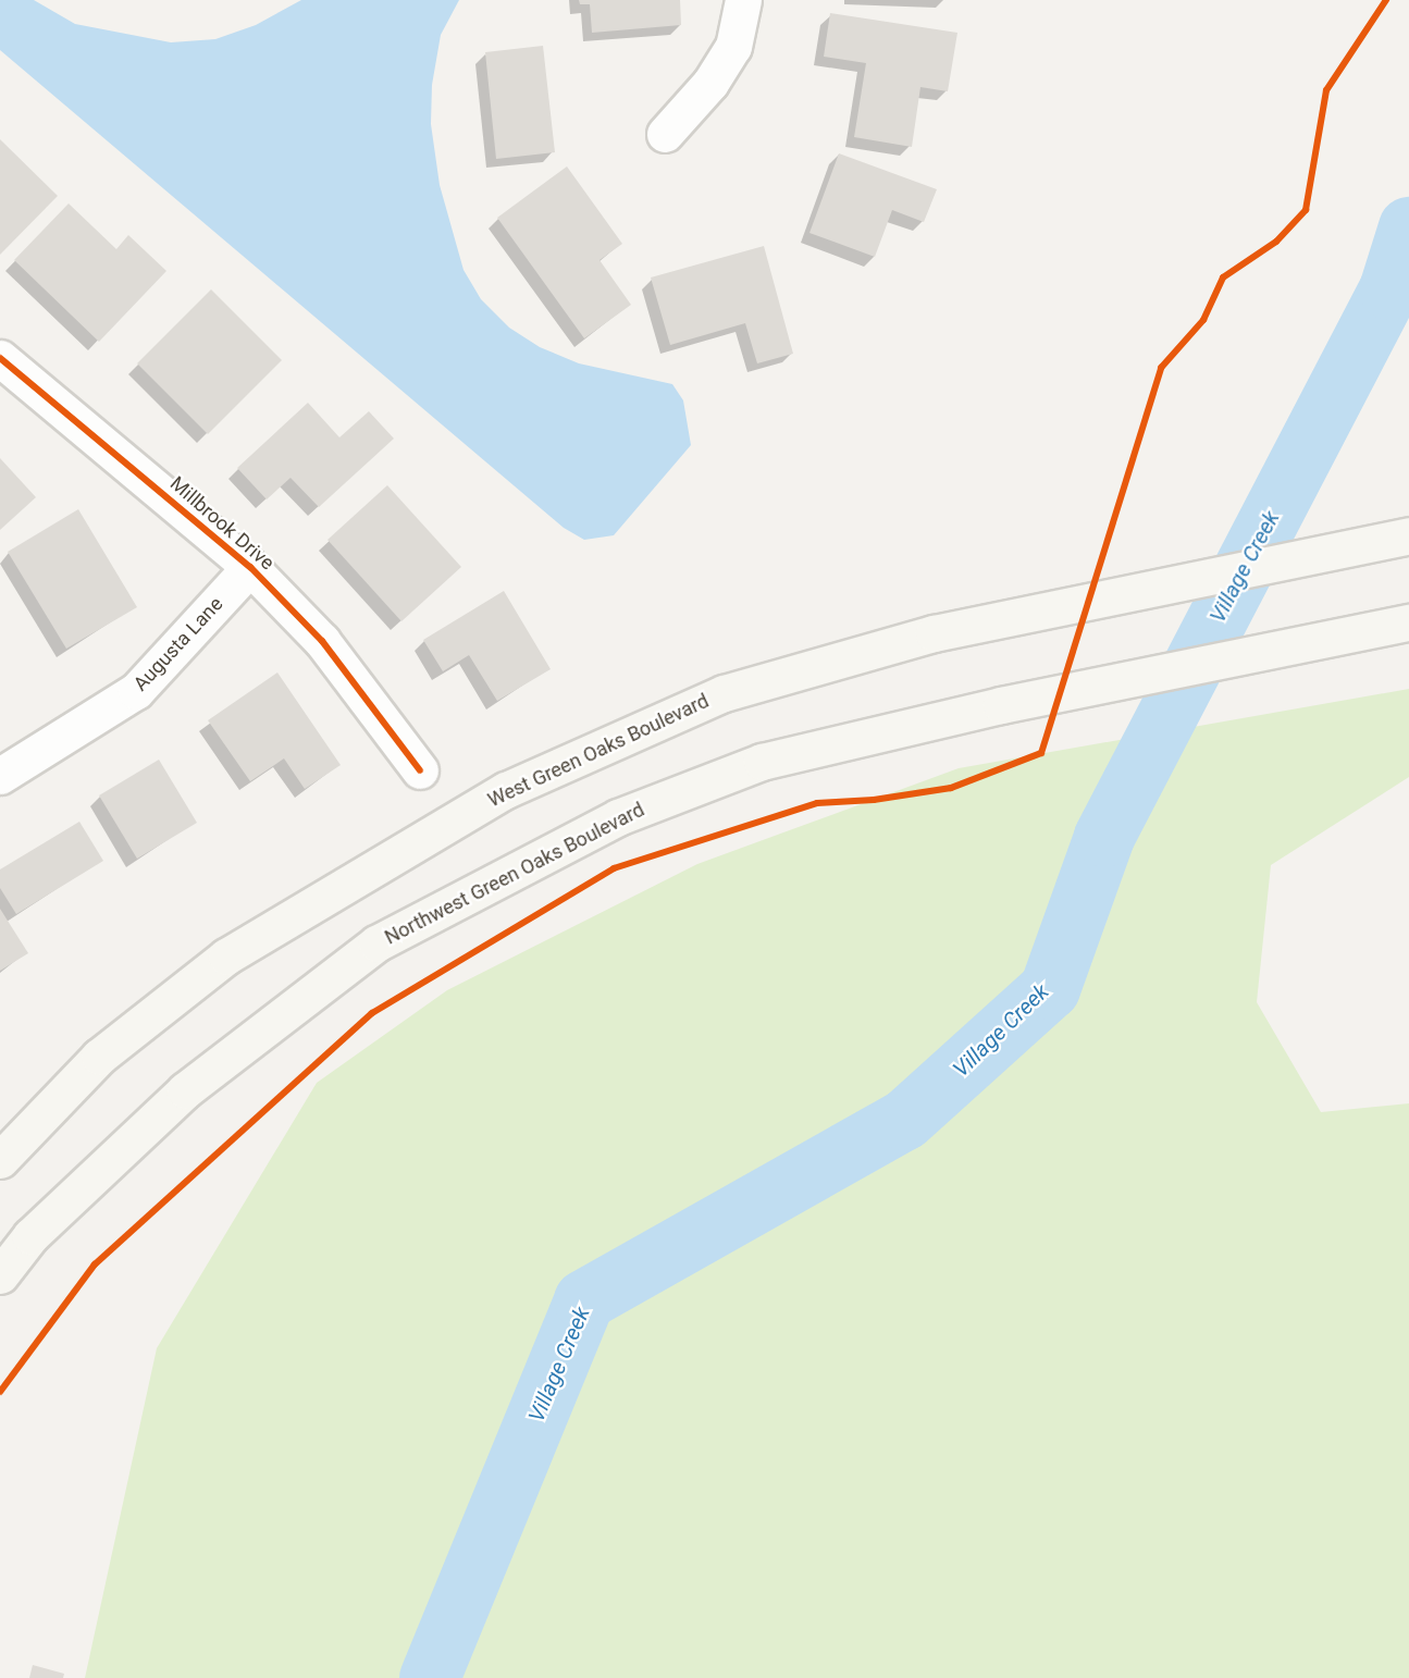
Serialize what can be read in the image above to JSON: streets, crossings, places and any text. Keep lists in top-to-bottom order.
{
  "streets": {
    "main road": ["West Green Oaks Boulevard", "Northwest Green Oaks Boulevard"],
    "street": ["Millbrook Drive", "Augusta Lane"]
  },
  "crossings": [
    ["Millbrook Drive", "Augusta Lane"]
  ],
  "water": ["Village Creek"]
}
